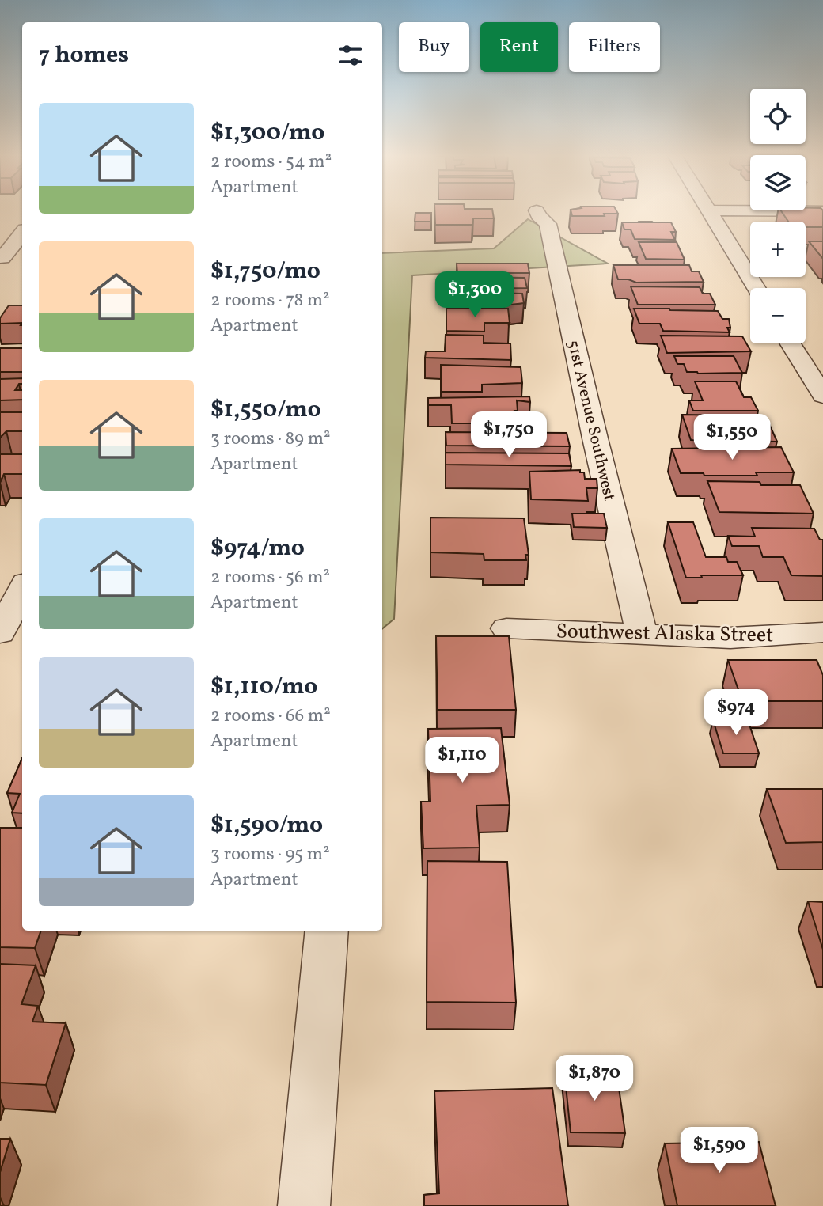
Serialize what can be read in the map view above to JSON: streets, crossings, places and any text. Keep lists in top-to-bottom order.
{
  "streets": {
    "street": ["51st Avenue Southwest", "Southwest Alaska Street"]
  },
  "crossings": [
    ["51st Avenue Southwest", "Southwest Alaska Street"]
  ],
  "page": {
    "chip": ["Buy", "Rent", "Filters"],
    "heading": "7 homes",
    "map_buttons": ["+", "−"],
    "list": [
      {
        "name": "$1,300/mo",
        "note": "2 rooms · 54 m² · Apartment"
      },
      {
        "name": "$1,750/mo",
        "note": "2 rooms · 78 m² · Apartment"
      },
      {
        "name": "$1,550/mo",
        "note": "3 rooms · 89 m² · Apartment"
      },
      {
        "name": "$974/mo",
        "note": "2 rooms · 56 m² · Apartment"
      },
      {
        "name": "$1,110/mo",
        "note": "2 rooms · 66 m² · Apartment"
      },
      {
        "name": "$1,590/mo",
        "note": "3 rooms · 95 m² · Apartment"
      }
    ],
    "price": [
      "$1,300",
      "$1,750",
      "$1,550",
      "$974",
      "$1,110",
      "$1,870",
      "$1,590"
    ]
  }
}
